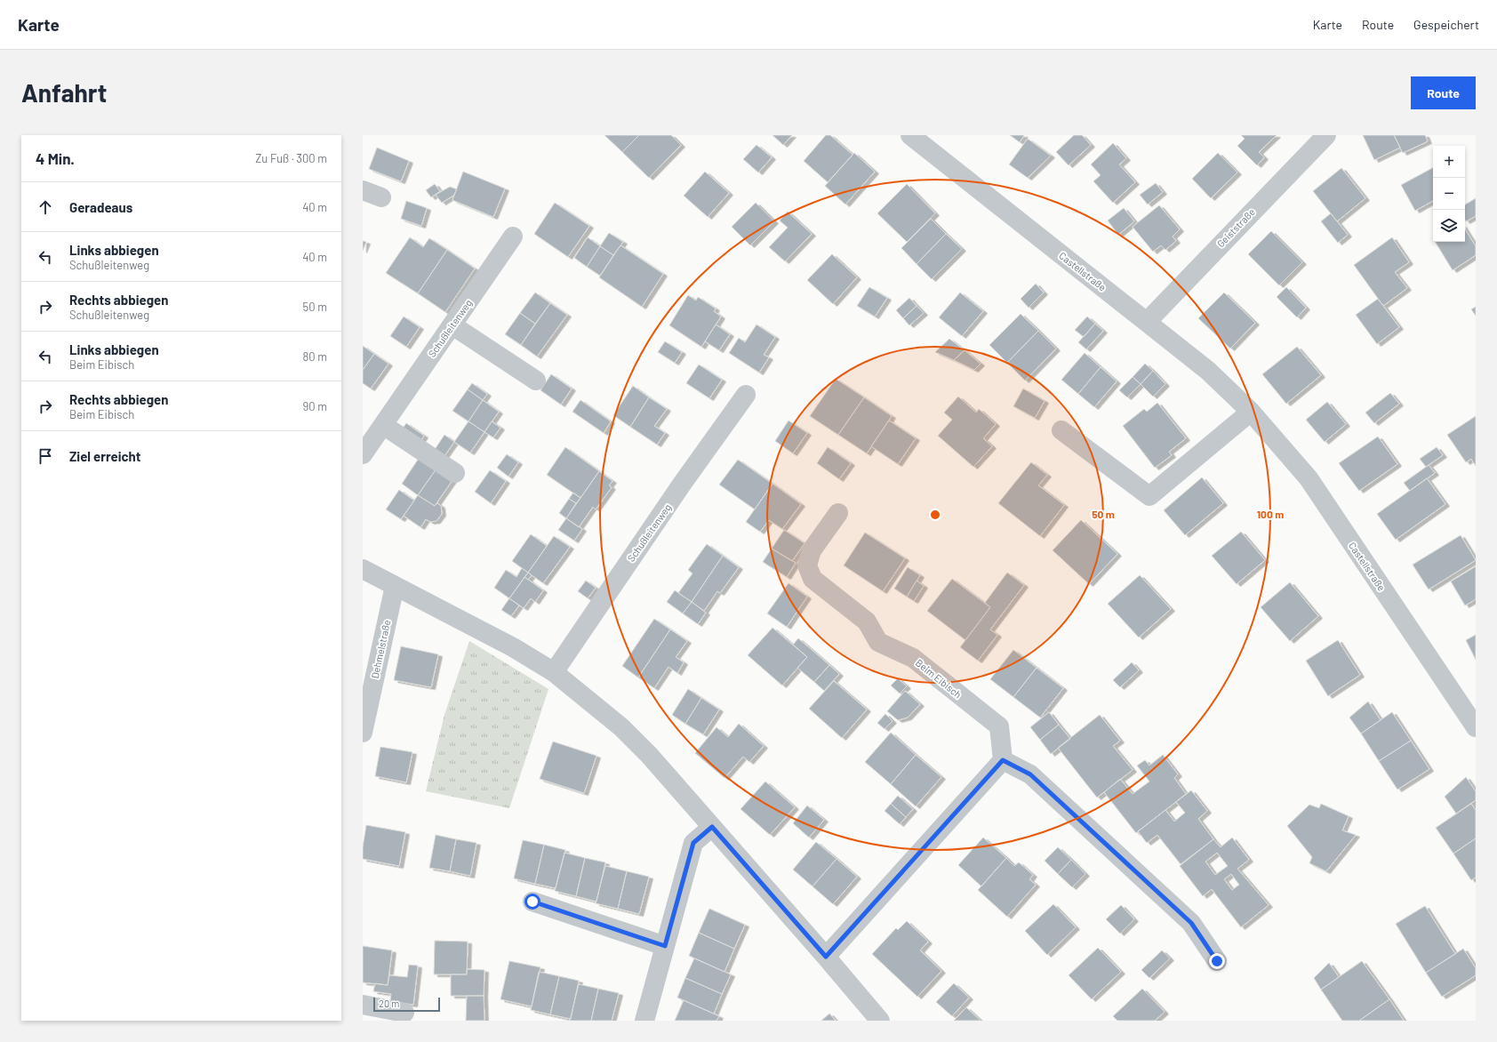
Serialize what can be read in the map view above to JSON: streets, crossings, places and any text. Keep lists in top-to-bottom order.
{
  "streets": {
    "street": [
      "Geiststraße",
      "Castellstraße",
      "Schußleitenweg",
      "Dehmelstraße",
      "Beim Eibisch"
    ]
  },
  "crossings": [
    ["Geiststraße", "Castellstraße"]
  ],
  "scale_bar": "20 m",
  "page": {
    "header": "Karte",
    "nav": ["Karte", "Route", "Gespeichert"],
    "buttons": "Route",
    "title": "Anfahrt",
    "heading": ["4 Min.", "Zu Fuß · 300 m"],
    "map_buttons": ["+", "−"],
    "list": [
      ["Geradeaus", "40 m"],
      ["Links abbiegen", "Schußleitenweg", "40 m"],
      ["Rechts abbiegen", "Schußleitenweg", "50 m"],
      ["Links abbiegen", "Beim Eibisch", "80 m"],
      ["Rechts abbiegen", "Beim Eibisch", "90 m"],
      "Ziel erreicht"
    ],
    "scale": "20 m"
  },
  "rings": ["50 m", "100 m"]
}
